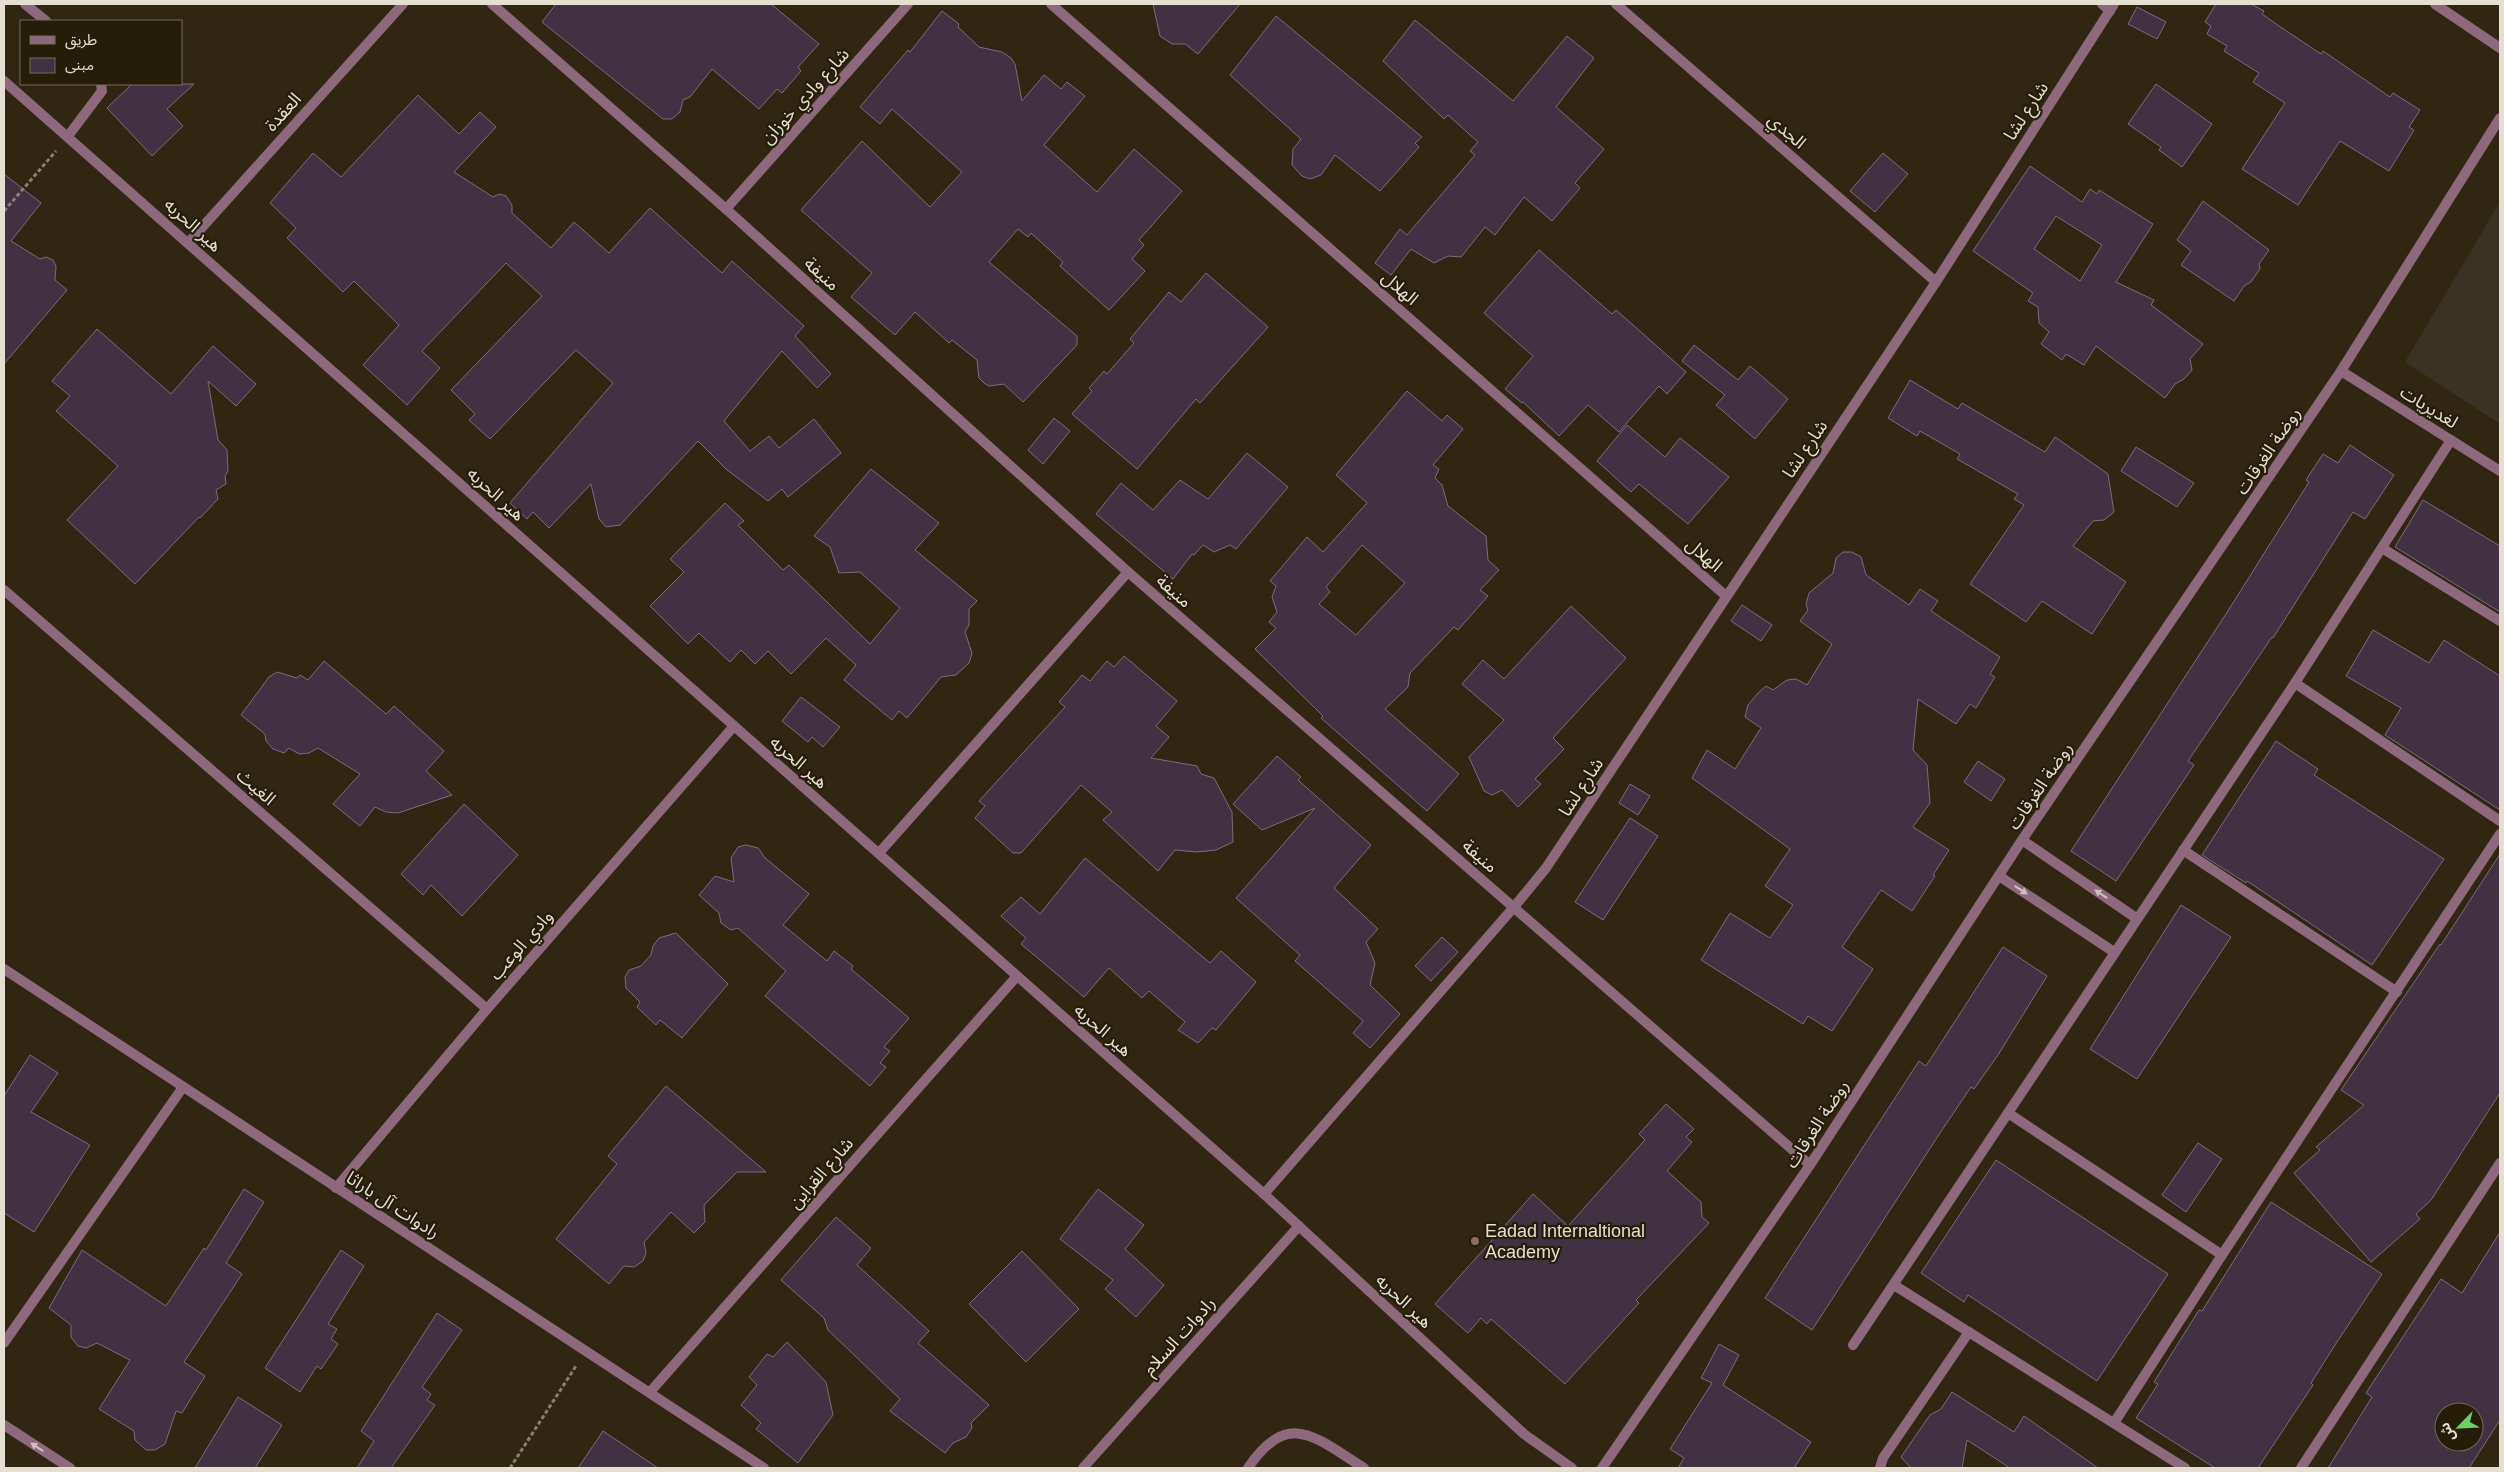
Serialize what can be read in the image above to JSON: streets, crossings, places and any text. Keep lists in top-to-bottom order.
{
  "streets": {
    "street": [
      "شارع وادي خوزان",
      "شارع لشا",
      "العقدة",
      "الجدي",
      "هير الحربه",
      "منيفة",
      "الهلال",
      "لغديريات",
      "روضة الغرقات",
      "الغيث",
      "وادي الوعب",
      "شارع القراين",
      "رادوات آل باراثا",
      "رادوات السلام"
    ]
  },
  "crossings": [
    ["شارع وادي خوزان", "منيفة"],
    ["شارع لشا", "الجدي"],
    ["شارع لشا", "هير الحربه"],
    ["شارع لشا", "منيفة"],
    ["شارع لشا", "الهلال"],
    ["العقدة", "هير الحربه"],
    ["هير الحربه", "وادي الوعب"],
    ["هير الحربه", "شارع القراين"],
    ["هير الحربه", "رادوات السلام"],
    ["منيفة", "روضة الغرقات"],
    ["لغديريات", "روضة الغرقات"],
    ["الغيث", "وادي الوعب"],
    ["وادي الوعب", "رادوات آل باراثا"],
    ["شارع القراين", "رادوات آل باراثا"]
  ],
  "places": ["Eadad Internaltional Academy"],
  "legend": ["طريق", "مبنى"],
  "north": "bottom left"
}
